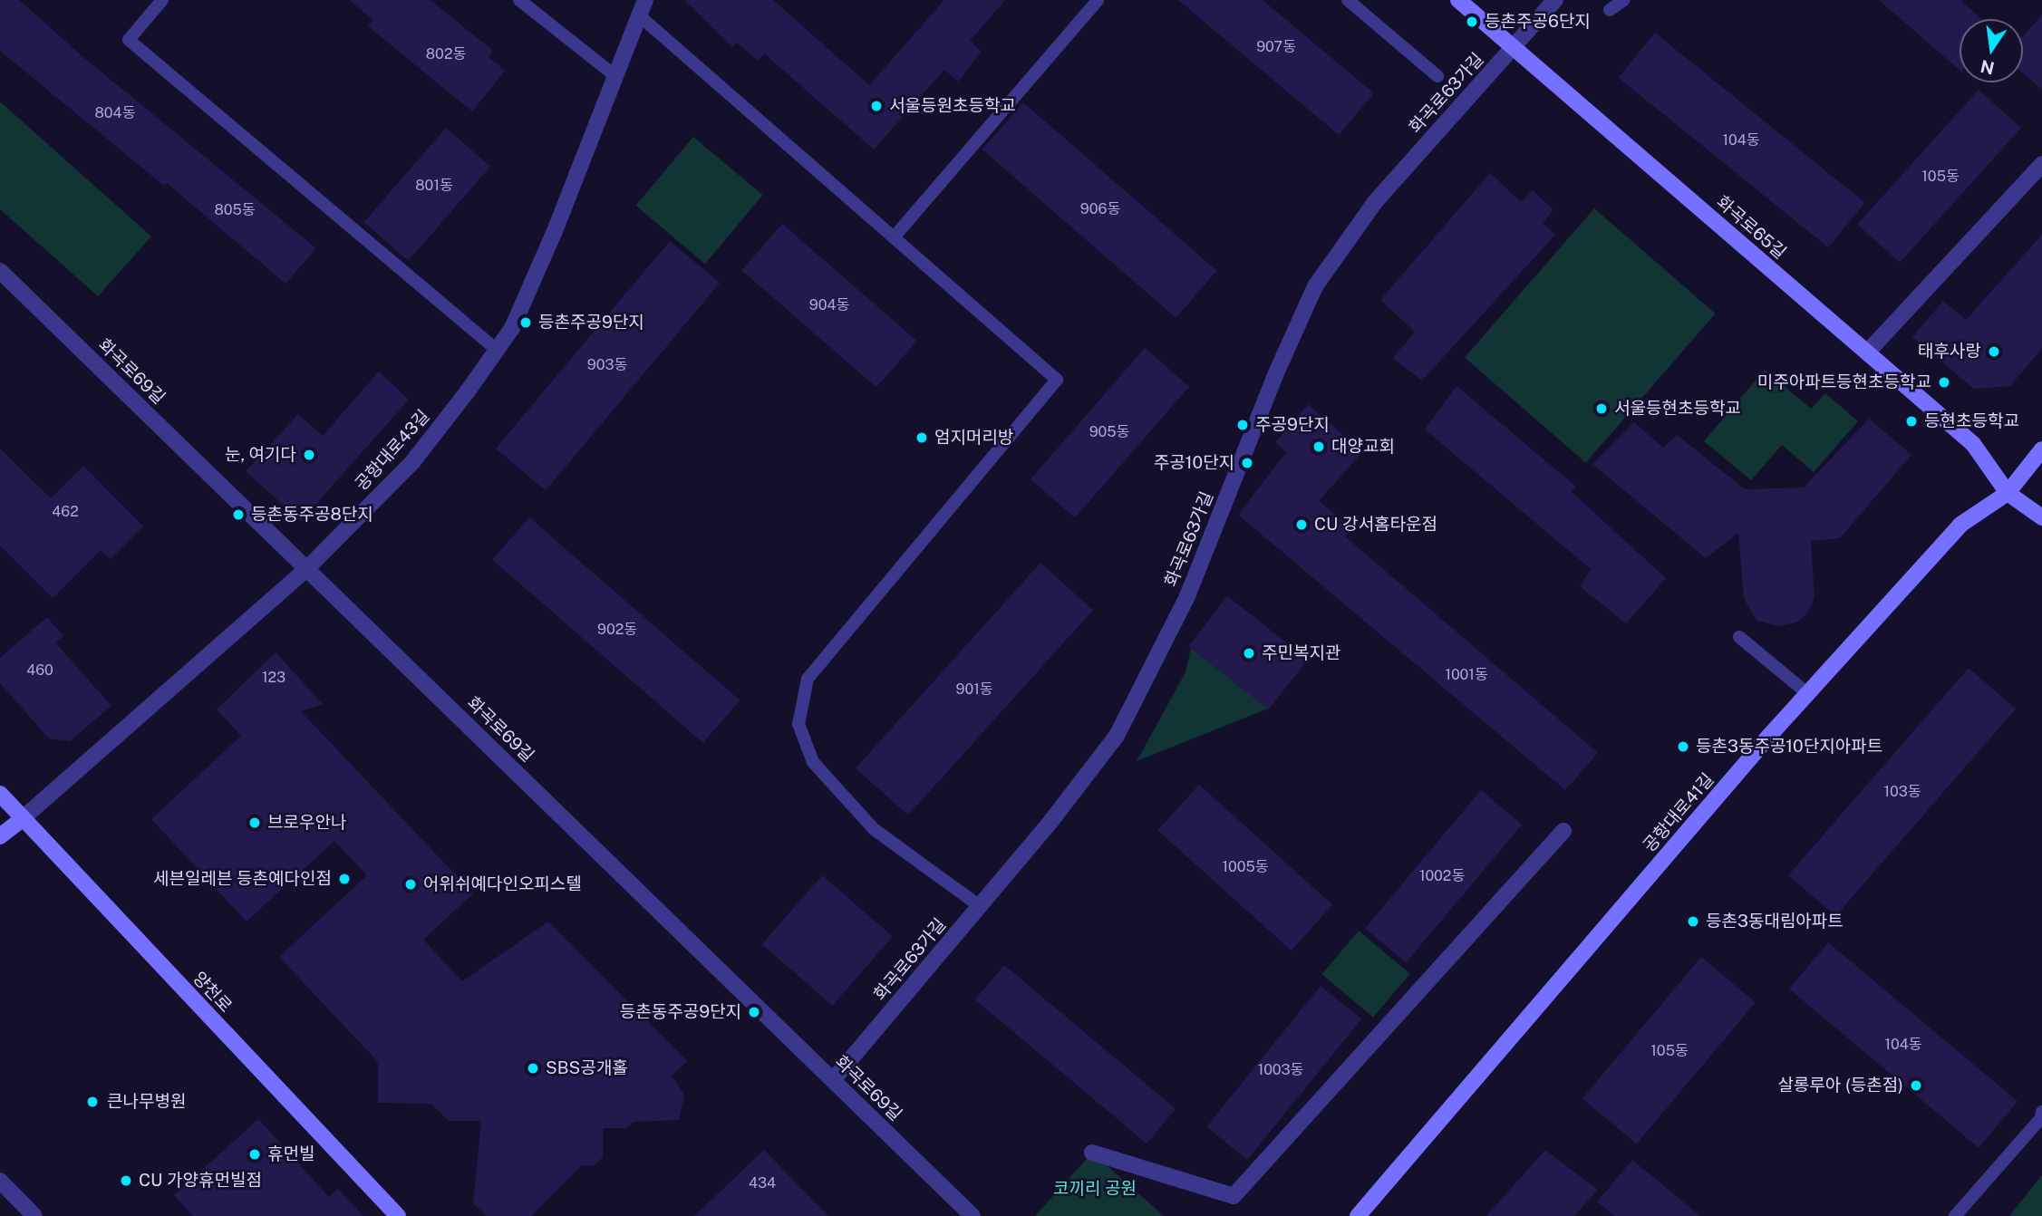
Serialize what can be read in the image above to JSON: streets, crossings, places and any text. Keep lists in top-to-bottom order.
{
  "streets": {
    "street": [
      "화곡로63가길",
      "화곡로65길",
      "화곡로69길",
      "공항대로43길",
      "공항대로41길",
      "양천로"
    ]
  },
  "crossings": [
    ["화곡로63가길", "화곡로65길"],
    ["화곡로63가길", "화곡로69길"],
    ["화곡로65길", "공항대로41길"],
    ["화곡로69길", "공항대로43길"],
    ["공항대로43길", "양천로"]
  ],
  "parks": ["코끼리 공원"],
  "places": [
    "등촌주공6단지",
    "서울등원초등학교",
    "등촌주공9단지",
    "태후사랑",
    "미주아파트등현초등학교",
    "서울등현초등학교",
    "등현초등학교",
    "주공9단지",
    "엄지머리방",
    "대양교회",
    "눈, 여기다",
    "주공10단지",
    "등촌동주공8단지",
    "CU 강서홈타운점",
    "주민복지관",
    "등촌3동주공10단지아파트",
    "브로우안나",
    "세븐일레븐 등촌예다인점",
    "어위쉬예다인오피스텔",
    "등촌3동대림아파트",
    "등촌동주공9단지",
    "SBS공개홀",
    "살롱루아 (등촌점)",
    "큰나무병원",
    "휴먼빌",
    "CU 가양휴먼빌점"
  ],
  "house_numbers": [
    "907동",
    "802동",
    "804동",
    "104동",
    "105동",
    "801동",
    "906동",
    "805동",
    "904동",
    "903동",
    "905동",
    "462",
    "902동",
    "460",
    "1001동",
    "123",
    "901동",
    "103동",
    "1005동",
    "1002동",
    "104동",
    "105동",
    "1003동",
    "434"
  ],
  "north": "bottom"
}
